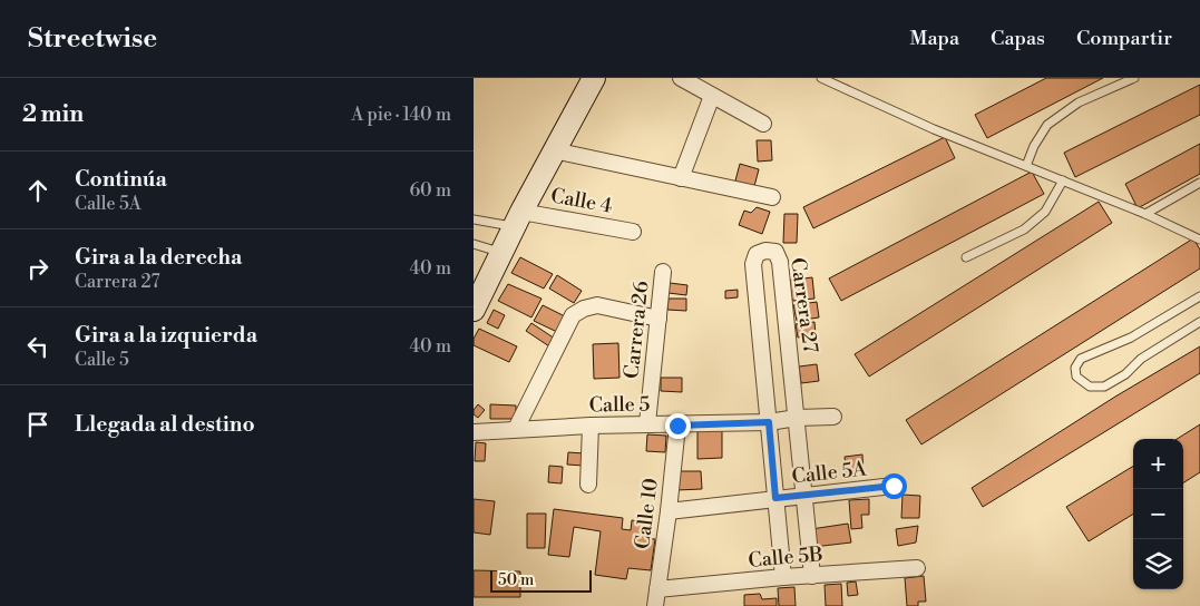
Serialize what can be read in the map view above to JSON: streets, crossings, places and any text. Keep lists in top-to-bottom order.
{
  "streets": {
    "street": [
      "Calle 4",
      "Carrera 27",
      "Carrera 26",
      "Calle 5",
      "Calle 5A",
      "Calle 10",
      "Calle 5B"
    ]
  },
  "crossings": [
    ["Carrera 27", "Calle 5"],
    ["Carrera 27", "Calle 5A"],
    ["Carrera 27", "Calle 5B"],
    ["Carrera 26", "Calle 5"],
    ["Calle 5", "Calle 10"],
    ["Calle 5A", "Calle 10"],
    ["Calle 10", "Calle 5B"]
  ],
  "scale_bar": "50 m",
  "page": {
    "header": "Streetwise",
    "nav": ["Mapa", "Capas", "Compartir"],
    "heading": ["2 min", "A pie · 140 m"],
    "list": [
      ["Continúa", "Calle 5A", "60 m"],
      ["Gira a la derecha", "Carrera 27", "40 m"],
      ["Gira a la izquierda", "Calle 5", "40 m"],
      "Llegada al destino"
    ],
    "map_buttons": ["+", "−"],
    "scale": "50 m"
  }
}
